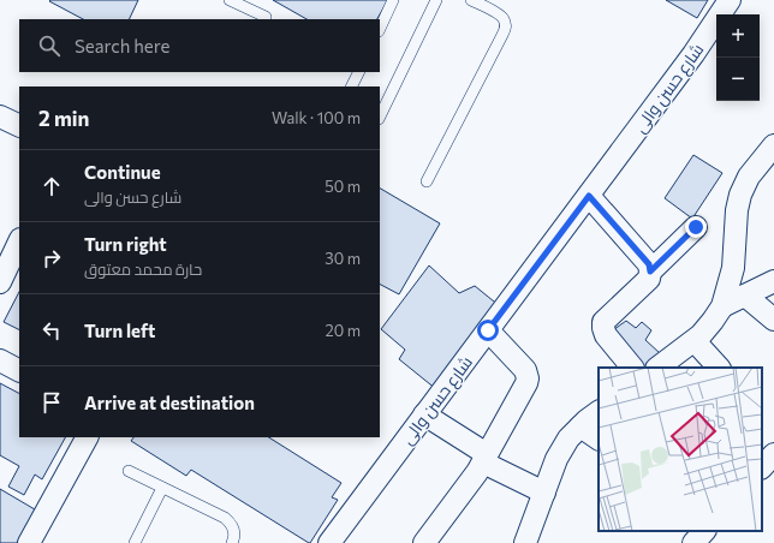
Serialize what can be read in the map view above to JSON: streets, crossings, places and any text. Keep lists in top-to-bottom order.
{
  "streets": {
    "street": ["شارع حسن والى"]
  },
  "page": {
    "map_buttons": ["+", "−"],
    "search": "Search here",
    "heading": ["2 min", "Walk · 100 m"],
    "list": [
      ["Continue", "شارع حسن والى", "50 m"],
      ["Turn right", "حارة محمد معتوق", "30 m"],
      ["Turn left", "20 m"],
      "Arrive at destination"
    ]
  }
}
